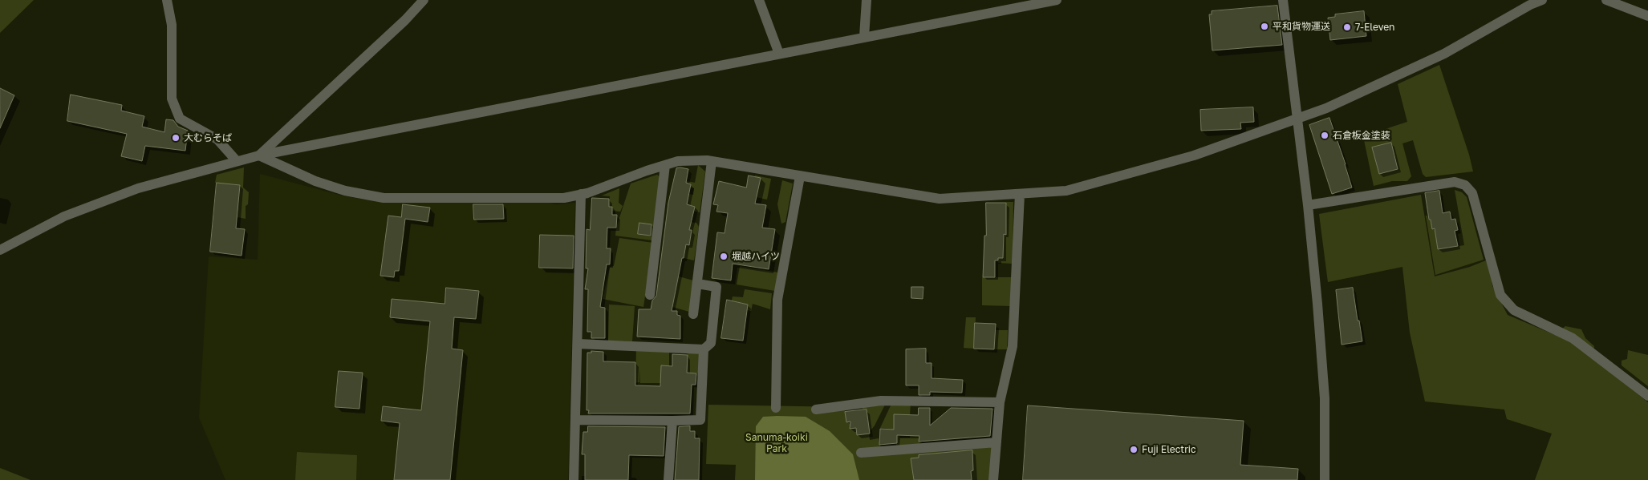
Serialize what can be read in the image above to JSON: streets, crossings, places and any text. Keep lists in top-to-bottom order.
{
  "parks": ["Sanuma-koiki Park"],
  "places": [
    "平和貨物運送",
    "7-Eleven",
    "石倉板金塗装",
    "大むらそば",
    "堀越ハイツ",
    "Fuji Electric"
  ]
}
